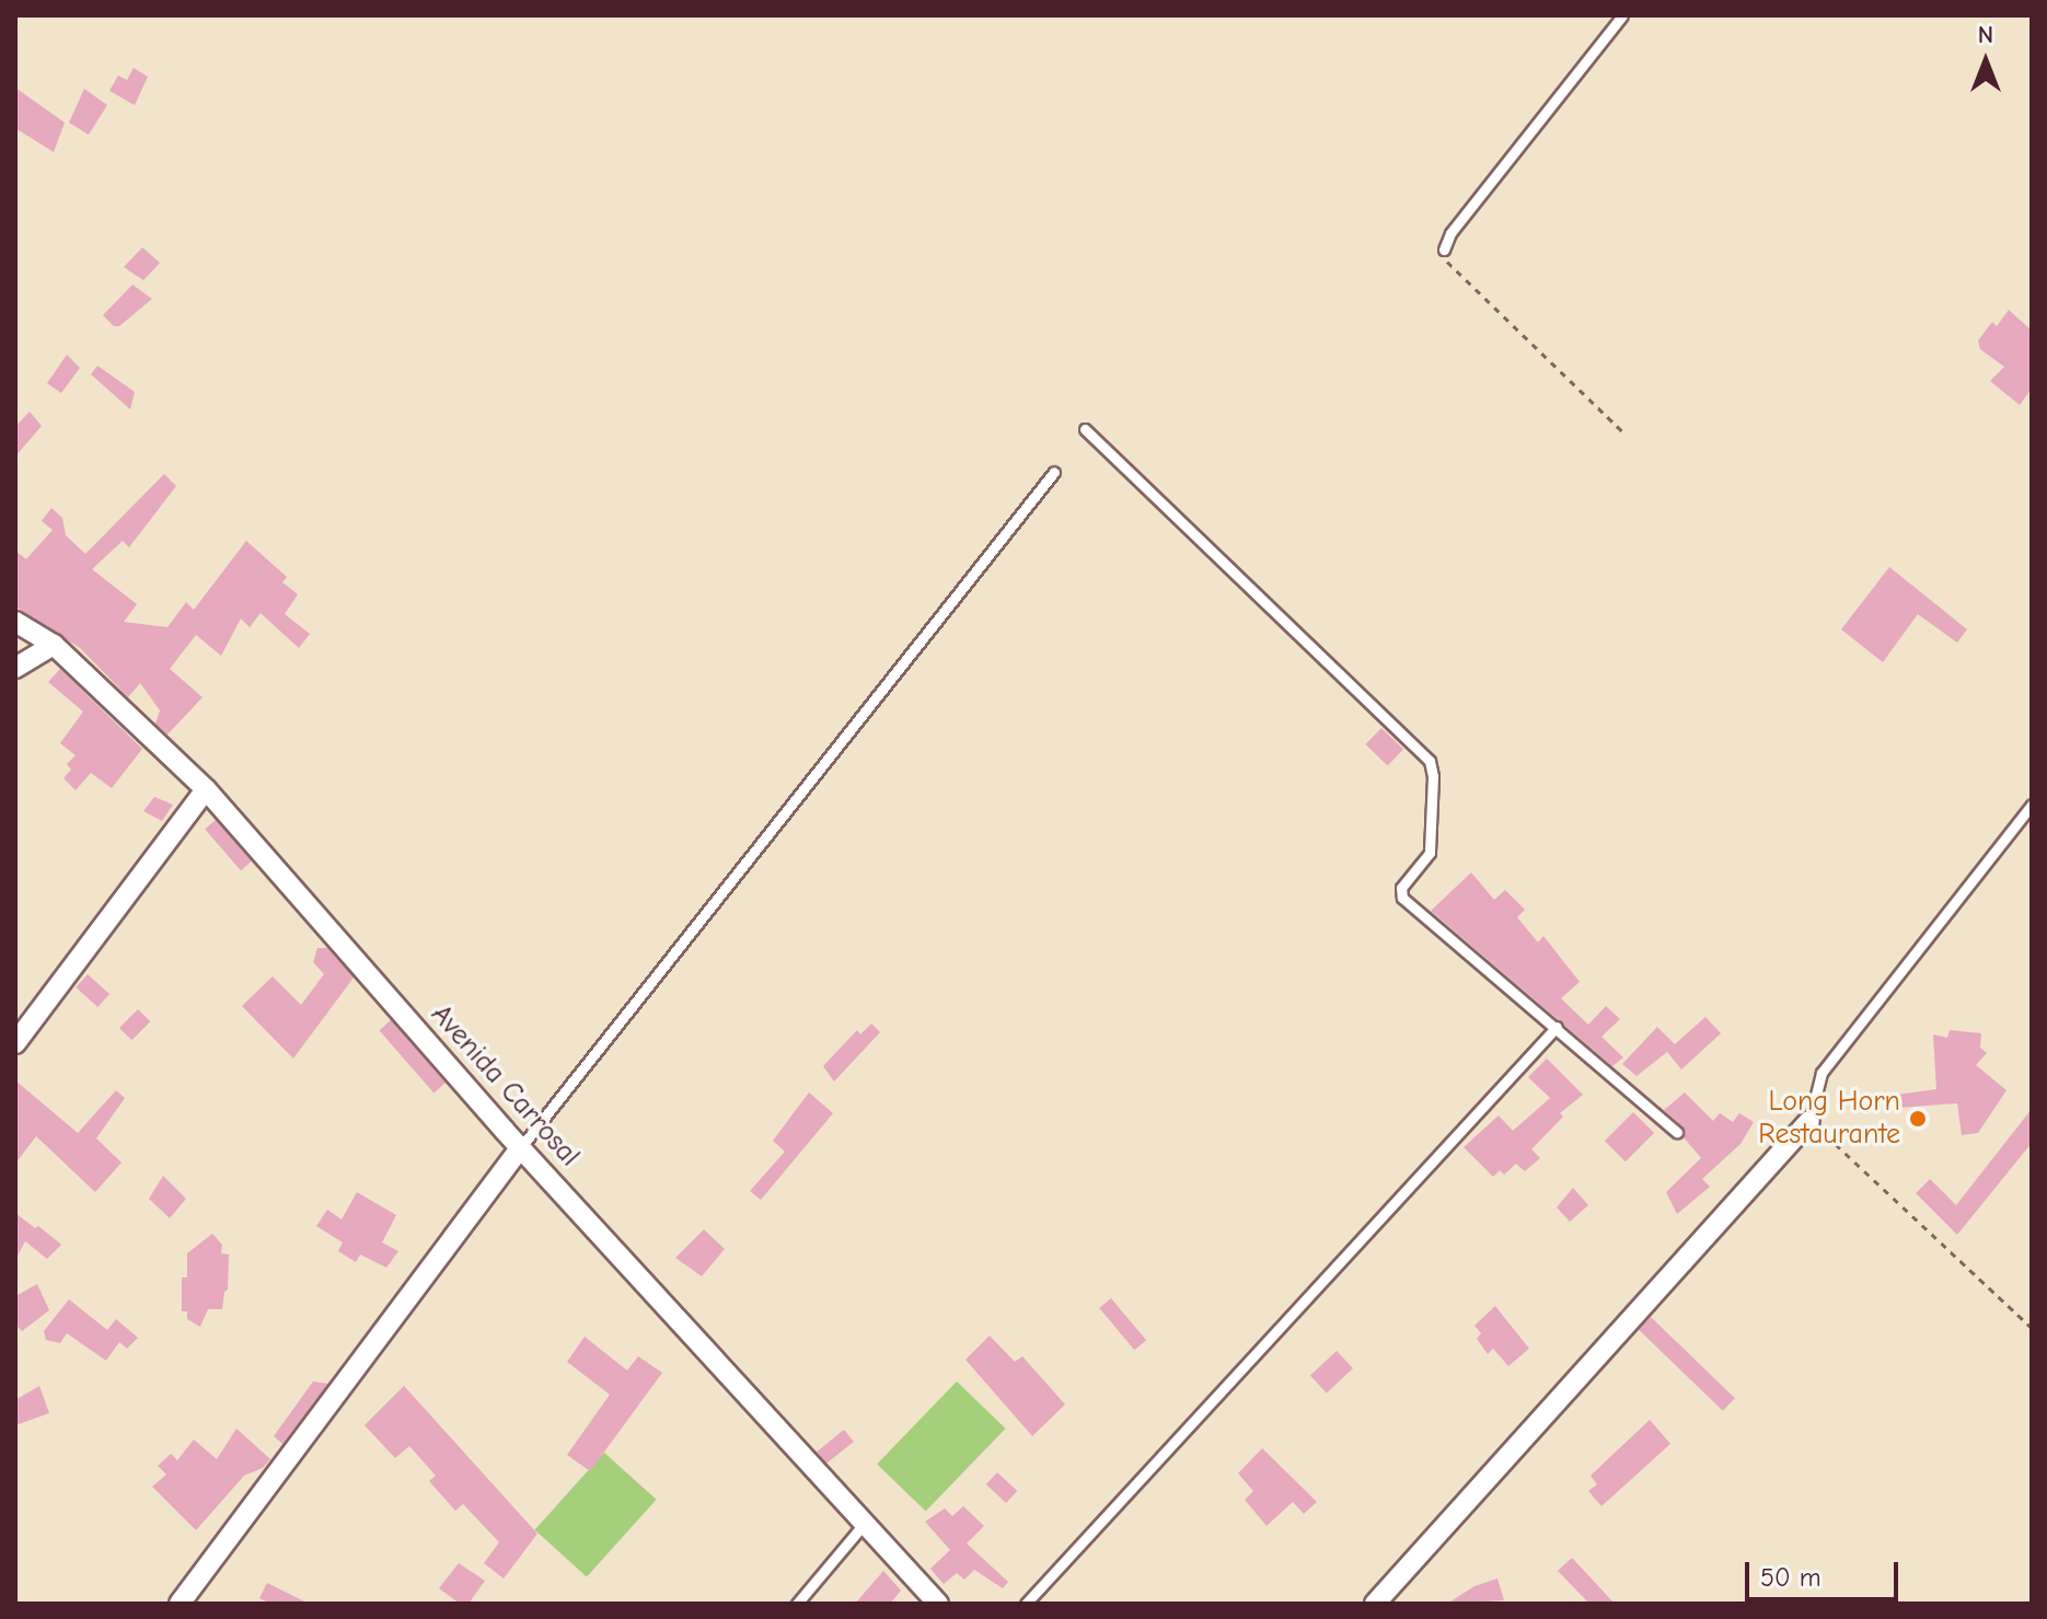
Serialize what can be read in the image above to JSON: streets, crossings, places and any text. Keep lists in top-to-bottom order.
{
  "streets": {
    "street": ["Avenida Carrosal"]
  },
  "places": ["Long Horn Restaurante"],
  "scale_bar": "50 m",
  "north": "top"
}
